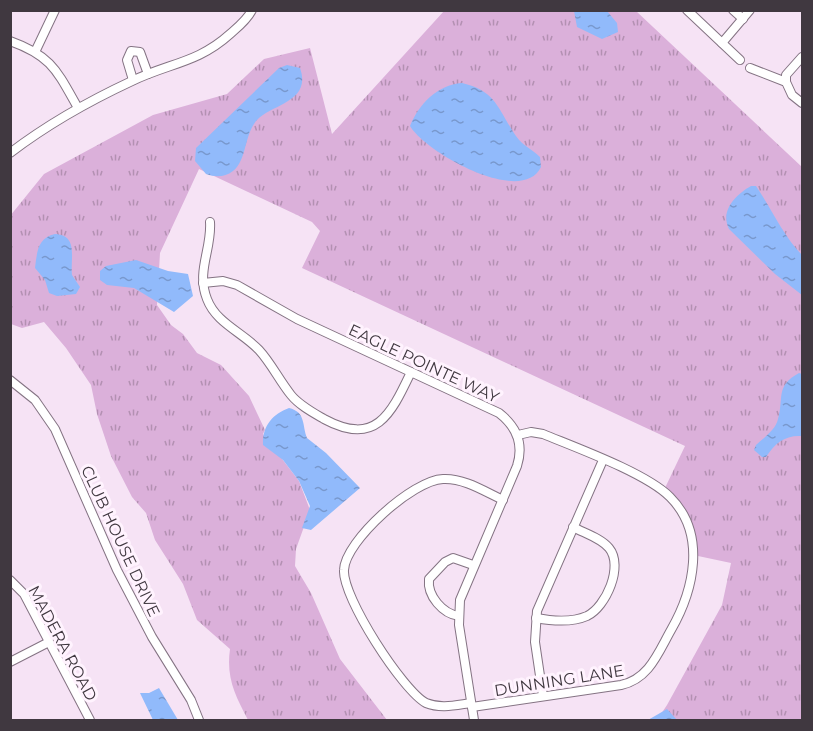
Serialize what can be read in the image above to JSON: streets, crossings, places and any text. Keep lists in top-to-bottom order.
{
  "streets": {
    "street": [
      "EAGLE POINTE WAY",
      "CLUB HOUSE DRIVE",
      "MADERA ROAD",
      "DUNNING LANE"
    ]
  },
  "crossings": [
    ["EAGLE POINTE WAY", "DUNNING LANE"]
  ]
}
